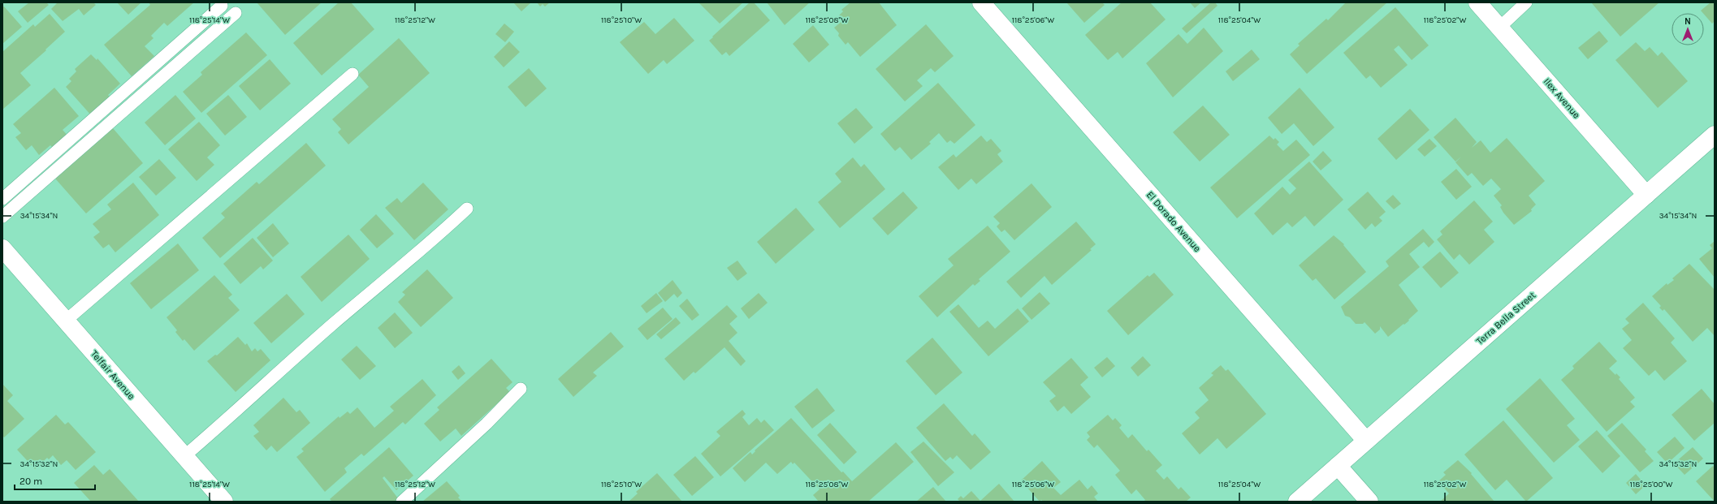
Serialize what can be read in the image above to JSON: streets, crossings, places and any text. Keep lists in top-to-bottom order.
{
  "streets": {
    "street": [
      "Ilex Avenue",
      "El Dorado Avenue",
      "Terra Bella Street",
      "Telfair Avenue"
    ]
  },
  "crossings": [
    ["Ilex Avenue", "Terra Bella Street"],
    ["El Dorado Avenue", "Terra Bella Street"]
  ],
  "scale_bar": "20 m",
  "north": "top",
  "coordinates": [
    "118°25'14\"W",
    "118°25'12\"W",
    "118°25'10\"W",
    "118°25'08\"W",
    "118°25'06\"W",
    "118°25'04\"W",
    "118°25'02\"W",
    "34°15'34\"N",
    "34°15'32\"N",
    "118°25'00\"W"
  ]
}
